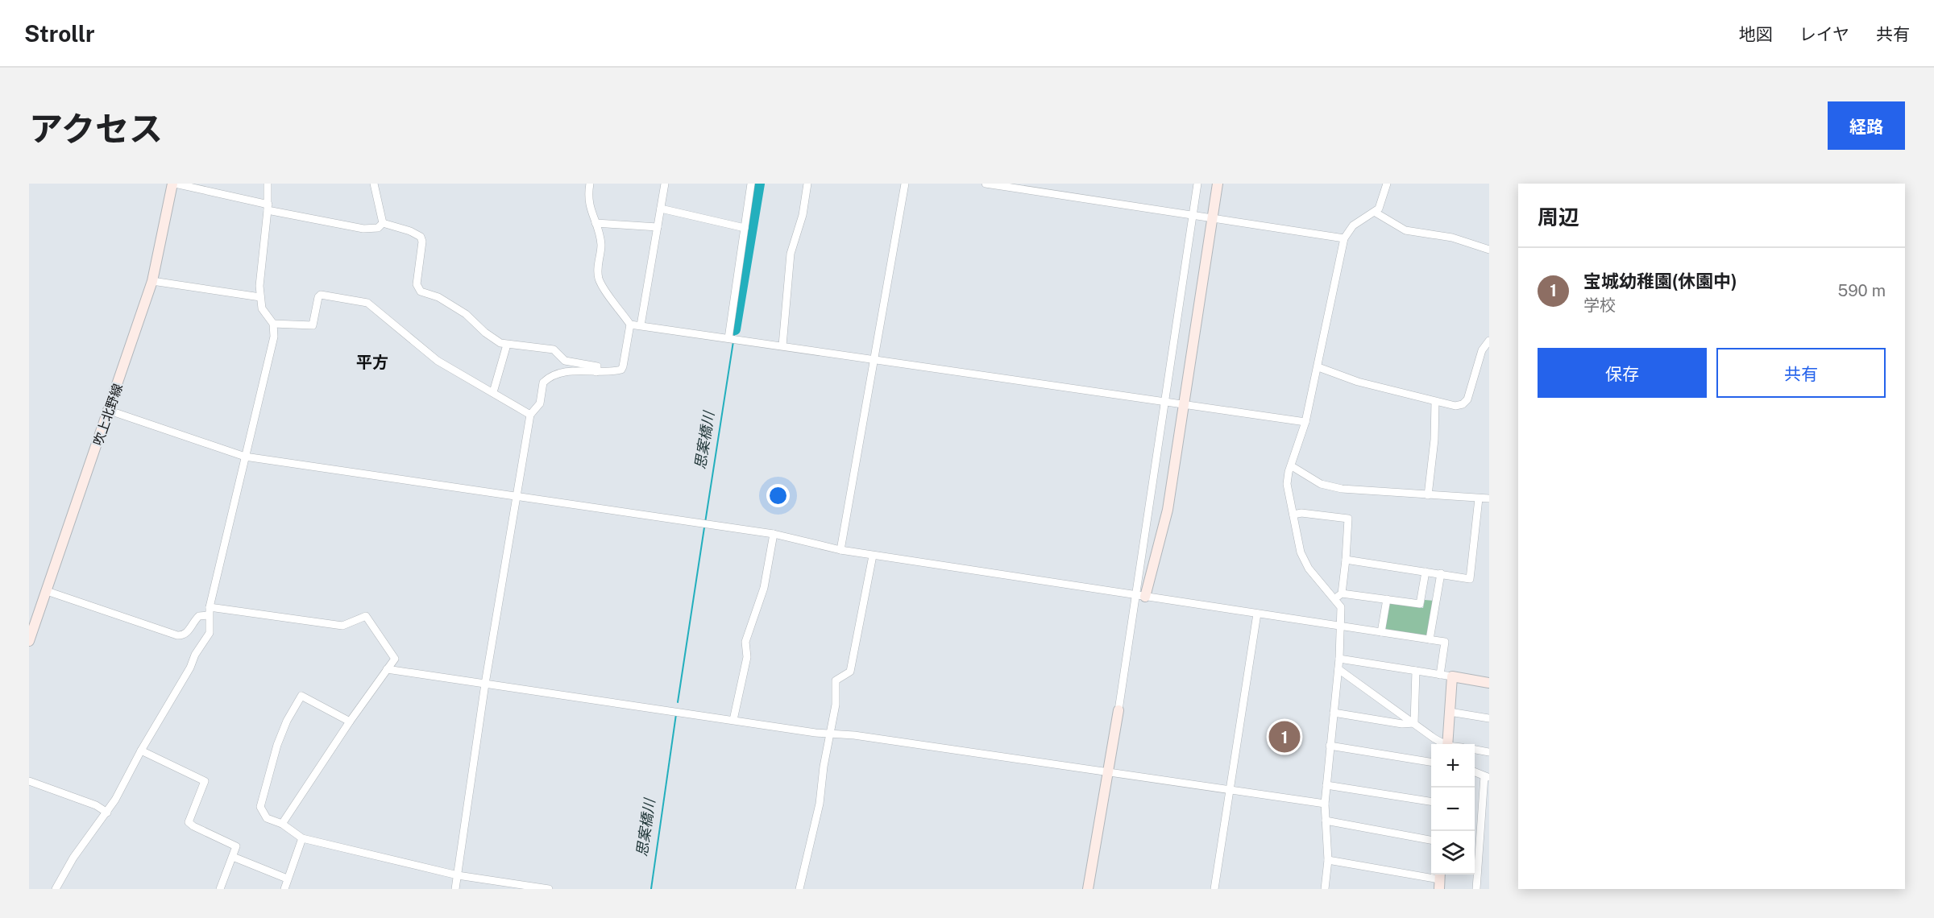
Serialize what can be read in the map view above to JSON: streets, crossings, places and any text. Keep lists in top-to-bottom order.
{
  "streets": {
    "street": ["吹上北野線"]
  },
  "districts": ["平方"],
  "water": ["思案橋川"],
  "page": {
    "header": "Strollr",
    "nav": ["地図", "レイヤ", "共有"],
    "title": "アクセス",
    "buttons": [
      "経路",
      ["保存", "共有"]
    ],
    "heading": "周辺",
    "list": [
      {
        "mark": "1",
        "name": "宝城幼稚園(休園中)",
        "note": "学校",
        "value": "590 m"
      }
    ],
    "pins": "1",
    "map_buttons": ["+", "−"]
  }
}
